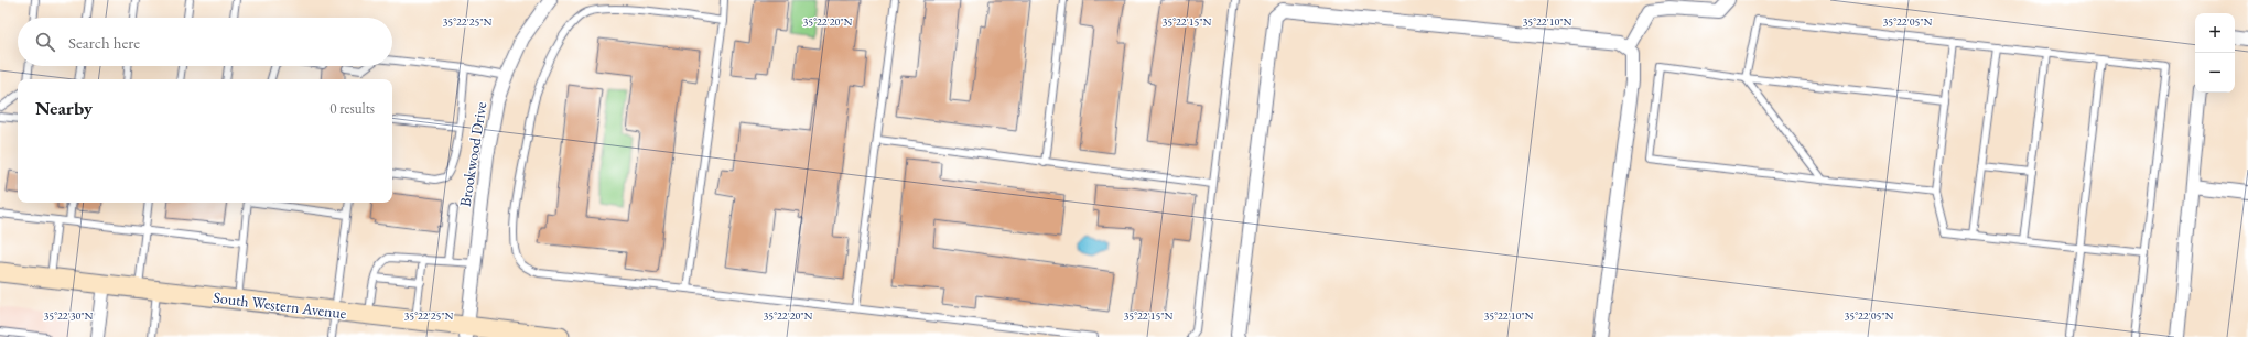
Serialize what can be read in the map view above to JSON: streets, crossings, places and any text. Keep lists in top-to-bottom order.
{
  "streets": {
    "main road": ["South Western Avenue"],
    "street": ["Brookwood Drive"]
  },
  "crossings": [
    ["Brookwood Drive", "South Western Avenue"]
  ],
  "page": {
    "map_buttons": ["+", "−"],
    "search": "Search here",
    "heading": ["Nearby", "0 results"]
  },
  "coordinates": [
    "35°22'25\"N",
    "35°22'20\"N",
    "35°22'15\"N",
    "35°22'10\"N",
    "35°22'05\"N",
    "35°22'30\"N"
  ]
}
